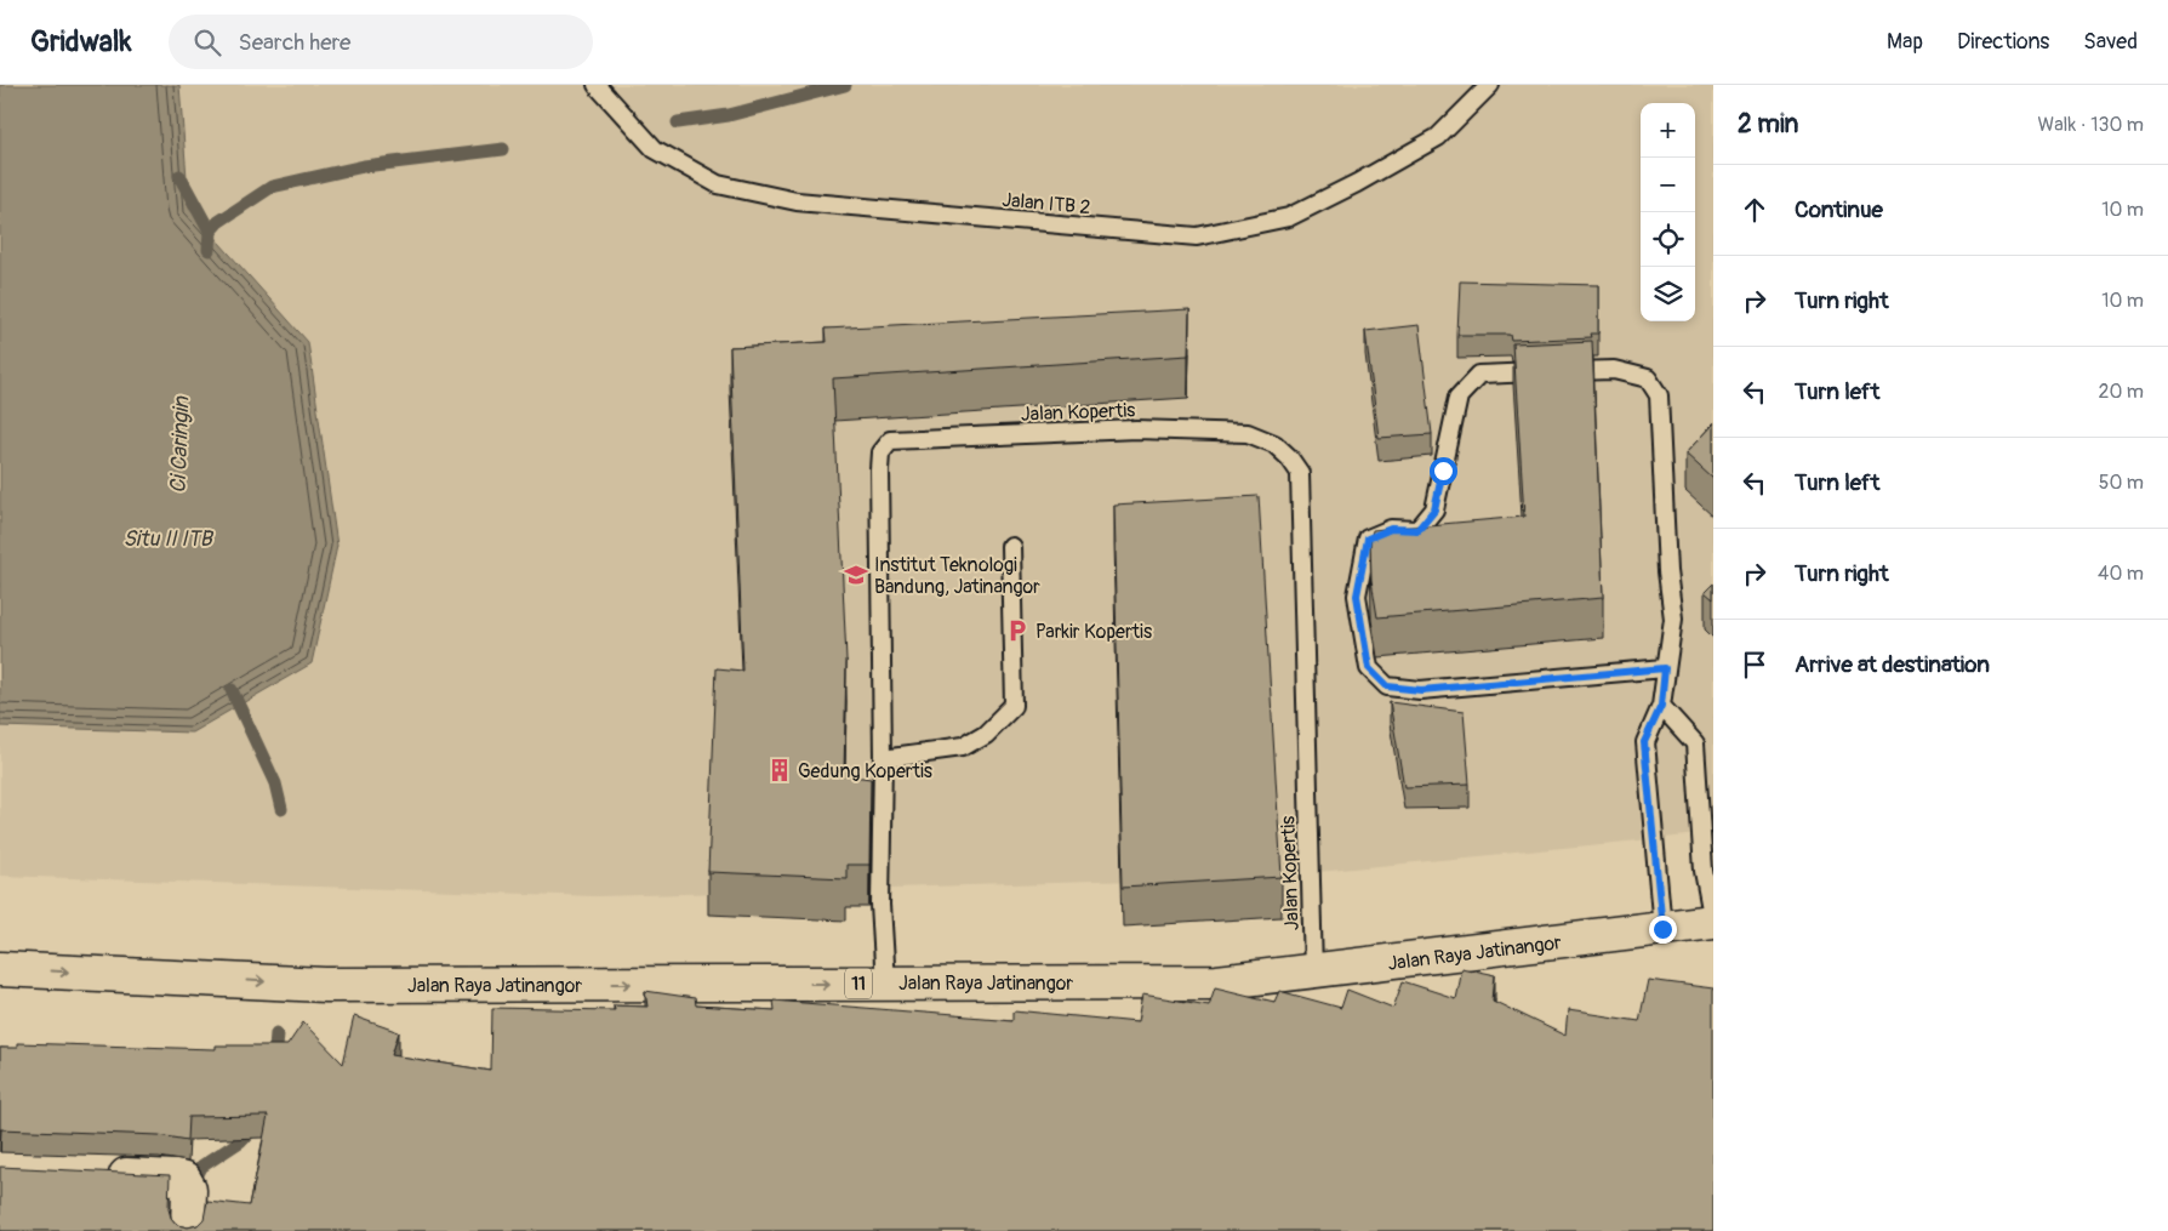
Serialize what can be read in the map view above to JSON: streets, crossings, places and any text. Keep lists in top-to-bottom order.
{
  "streets": {
    "main road": ["Jalan Raya Jatinangor", "11"],
    "lane": ["Jalan ITB 2", "Jalan Kopertis"]
  },
  "crossings": [
    ["Jalan Kopertis", "Jalan Raya Jatinangor"]
  ],
  "one_way": ["Jalan Raya Jatinangor"],
  "water": ["Ci Caringin", "Situ II ITB"],
  "places": {
    "school or university": ["Institut Teknologi Bandung, Jatinangor"],
    "parking": ["Parkir Kopertis"],
    "building": ["Gedung Kopertis"]
  },
  "page": {
    "header": "Gridwalk",
    "search": "Search here",
    "nav": ["Map", "Directions", "Saved"],
    "heading": ["2 min", "Walk · 130 m"],
    "map_buttons": ["+", "−"],
    "list": [
      ["Continue", "10 m"],
      ["Turn right", "10 m"],
      ["Turn left", "20 m"],
      ["Turn left", "50 m"],
      ["Turn right", "40 m"],
      "Arrive at destination"
    ]
  }
}
